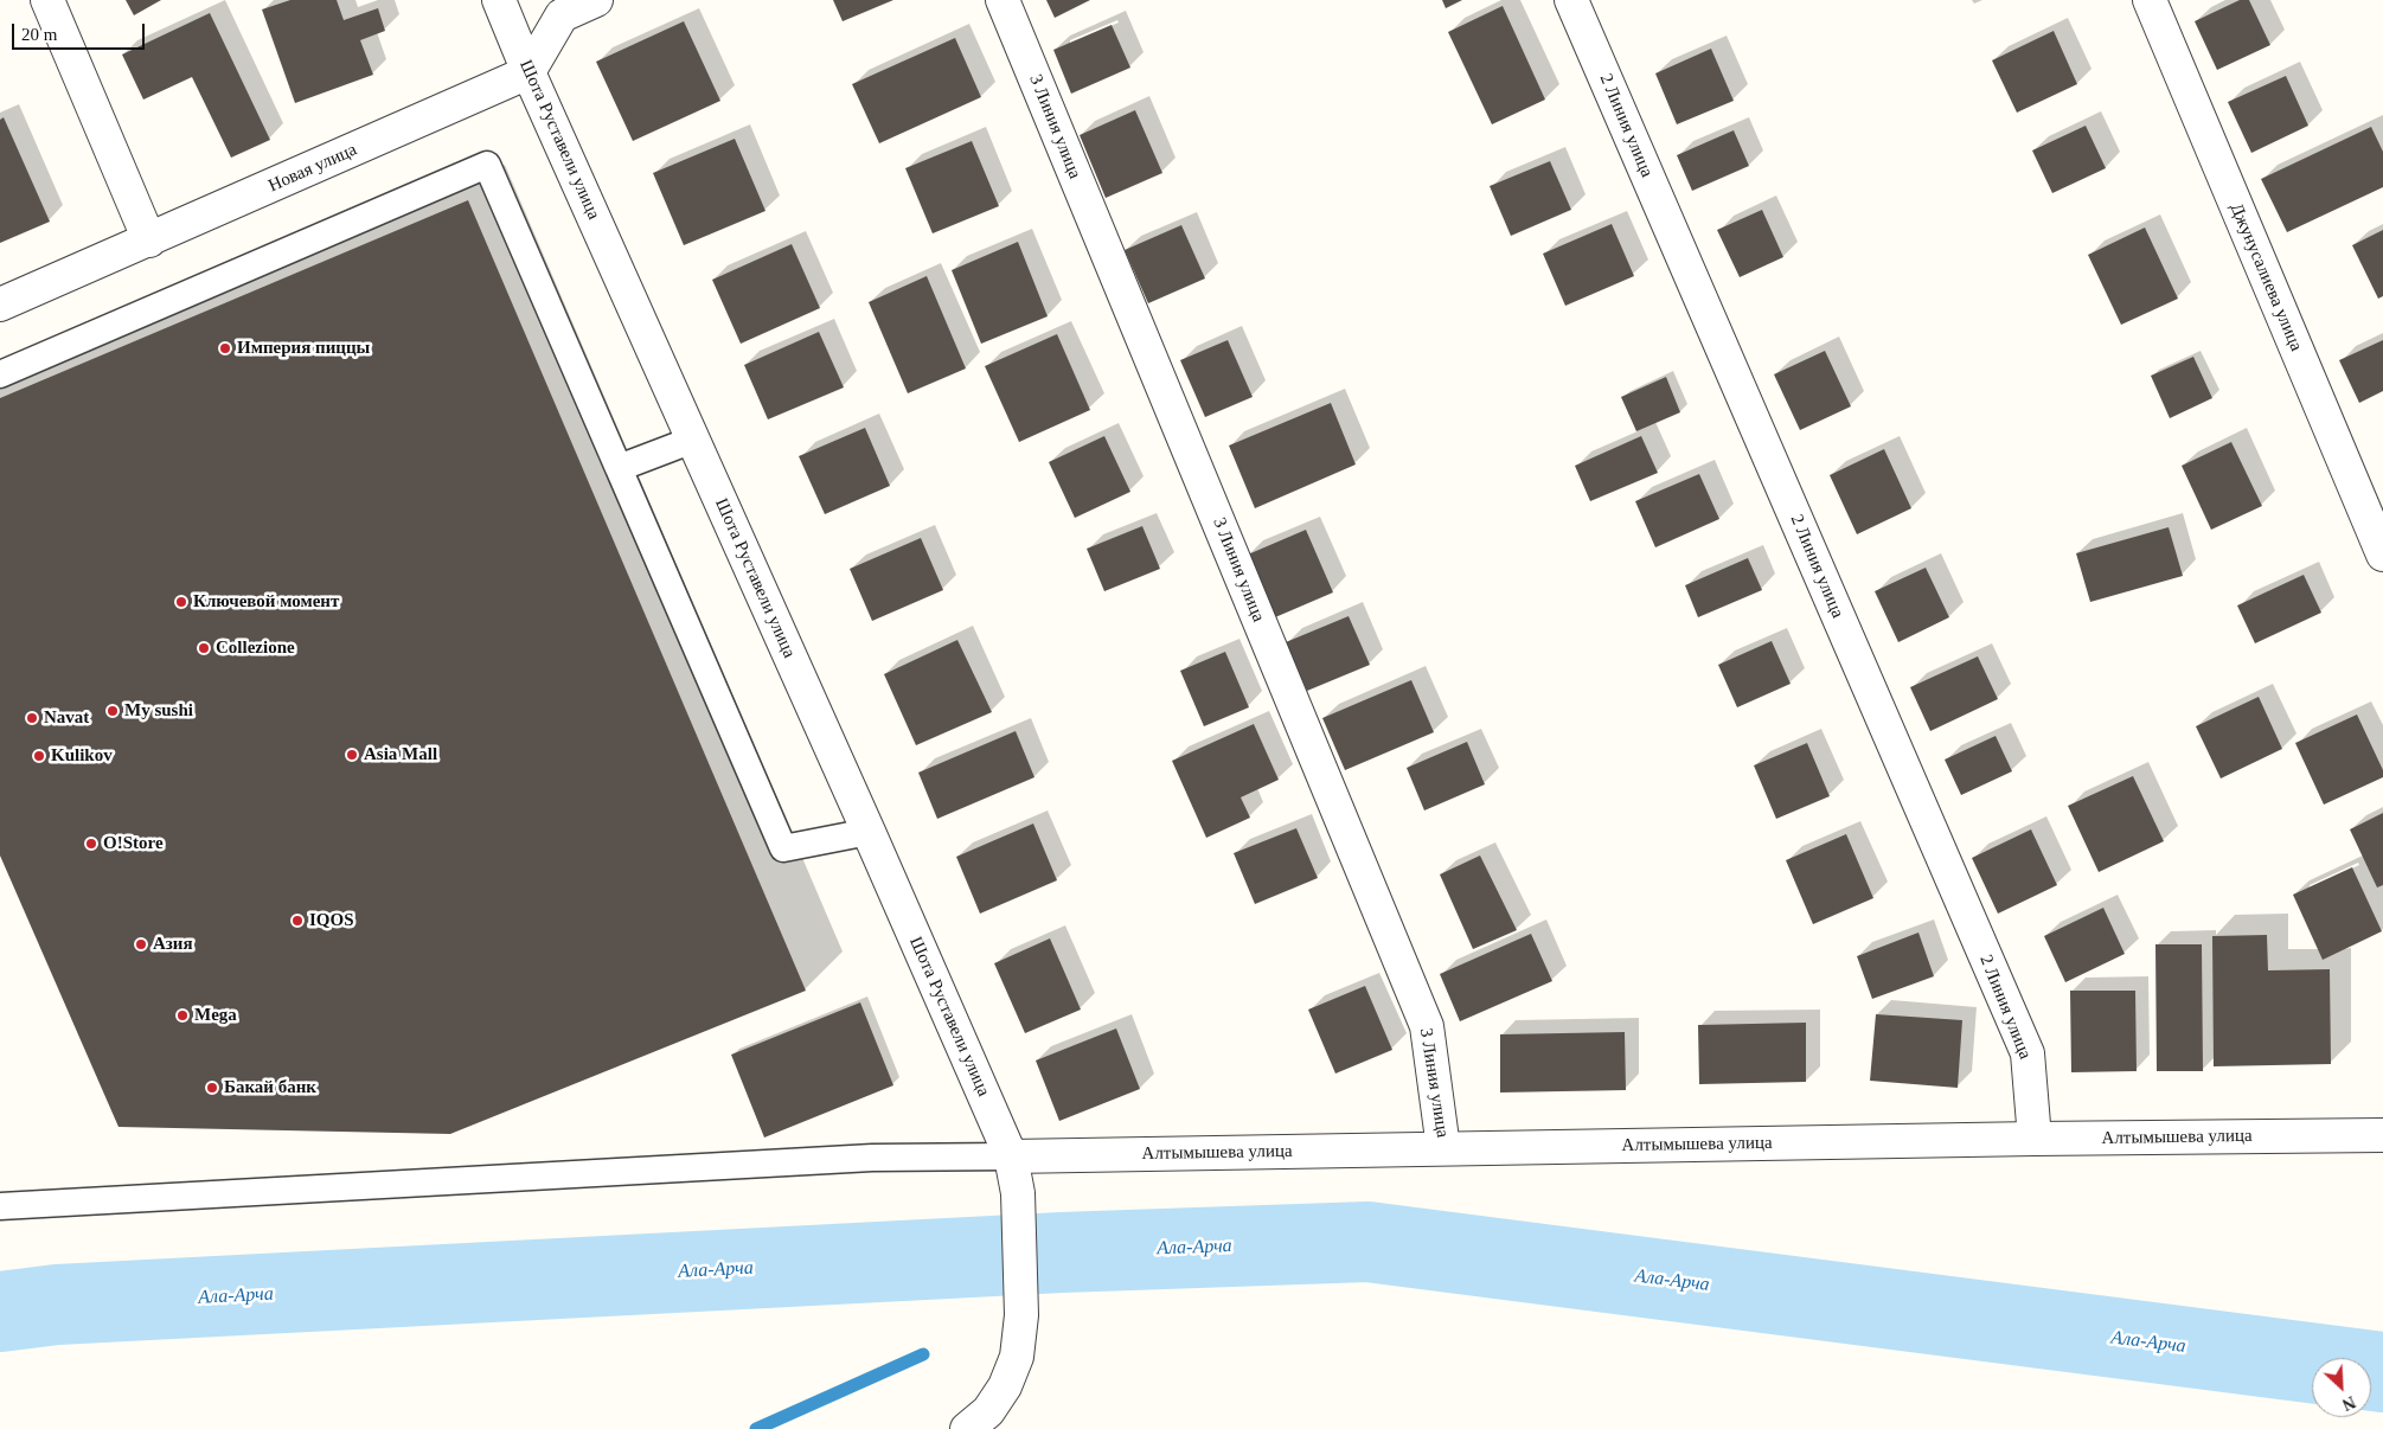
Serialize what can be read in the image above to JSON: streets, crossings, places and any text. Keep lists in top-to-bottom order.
{
  "streets": {
    "street": [
      "2 Линия улица",
      "3 Линия улица",
      "Шота Руставели улица",
      "Новая улица",
      "Джунусалиева улица",
      "Алтымышева улица"
    ]
  },
  "crossings": [
    ["2 Линия улица", "Алтымышева улица"],
    ["3 Линия улица", "Алтымышева улица"],
    ["Шота Руставели улица", "Новая улица"],
    ["Шота Руставели улица", "Алтымышева улица"]
  ],
  "water": ["Ала-Арча"],
  "places": [
    "Империя пиццы",
    "Ключевой момент",
    "Cоllezione",
    "My sushi",
    "Navat",
    "Asia Mall",
    "Kulikov",
    "O!Store",
    "IQOS",
    "Азия",
    "Mega",
    "Бакай банк"
  ],
  "scale_bar": "20 m",
  "north": "bottom right"
}
